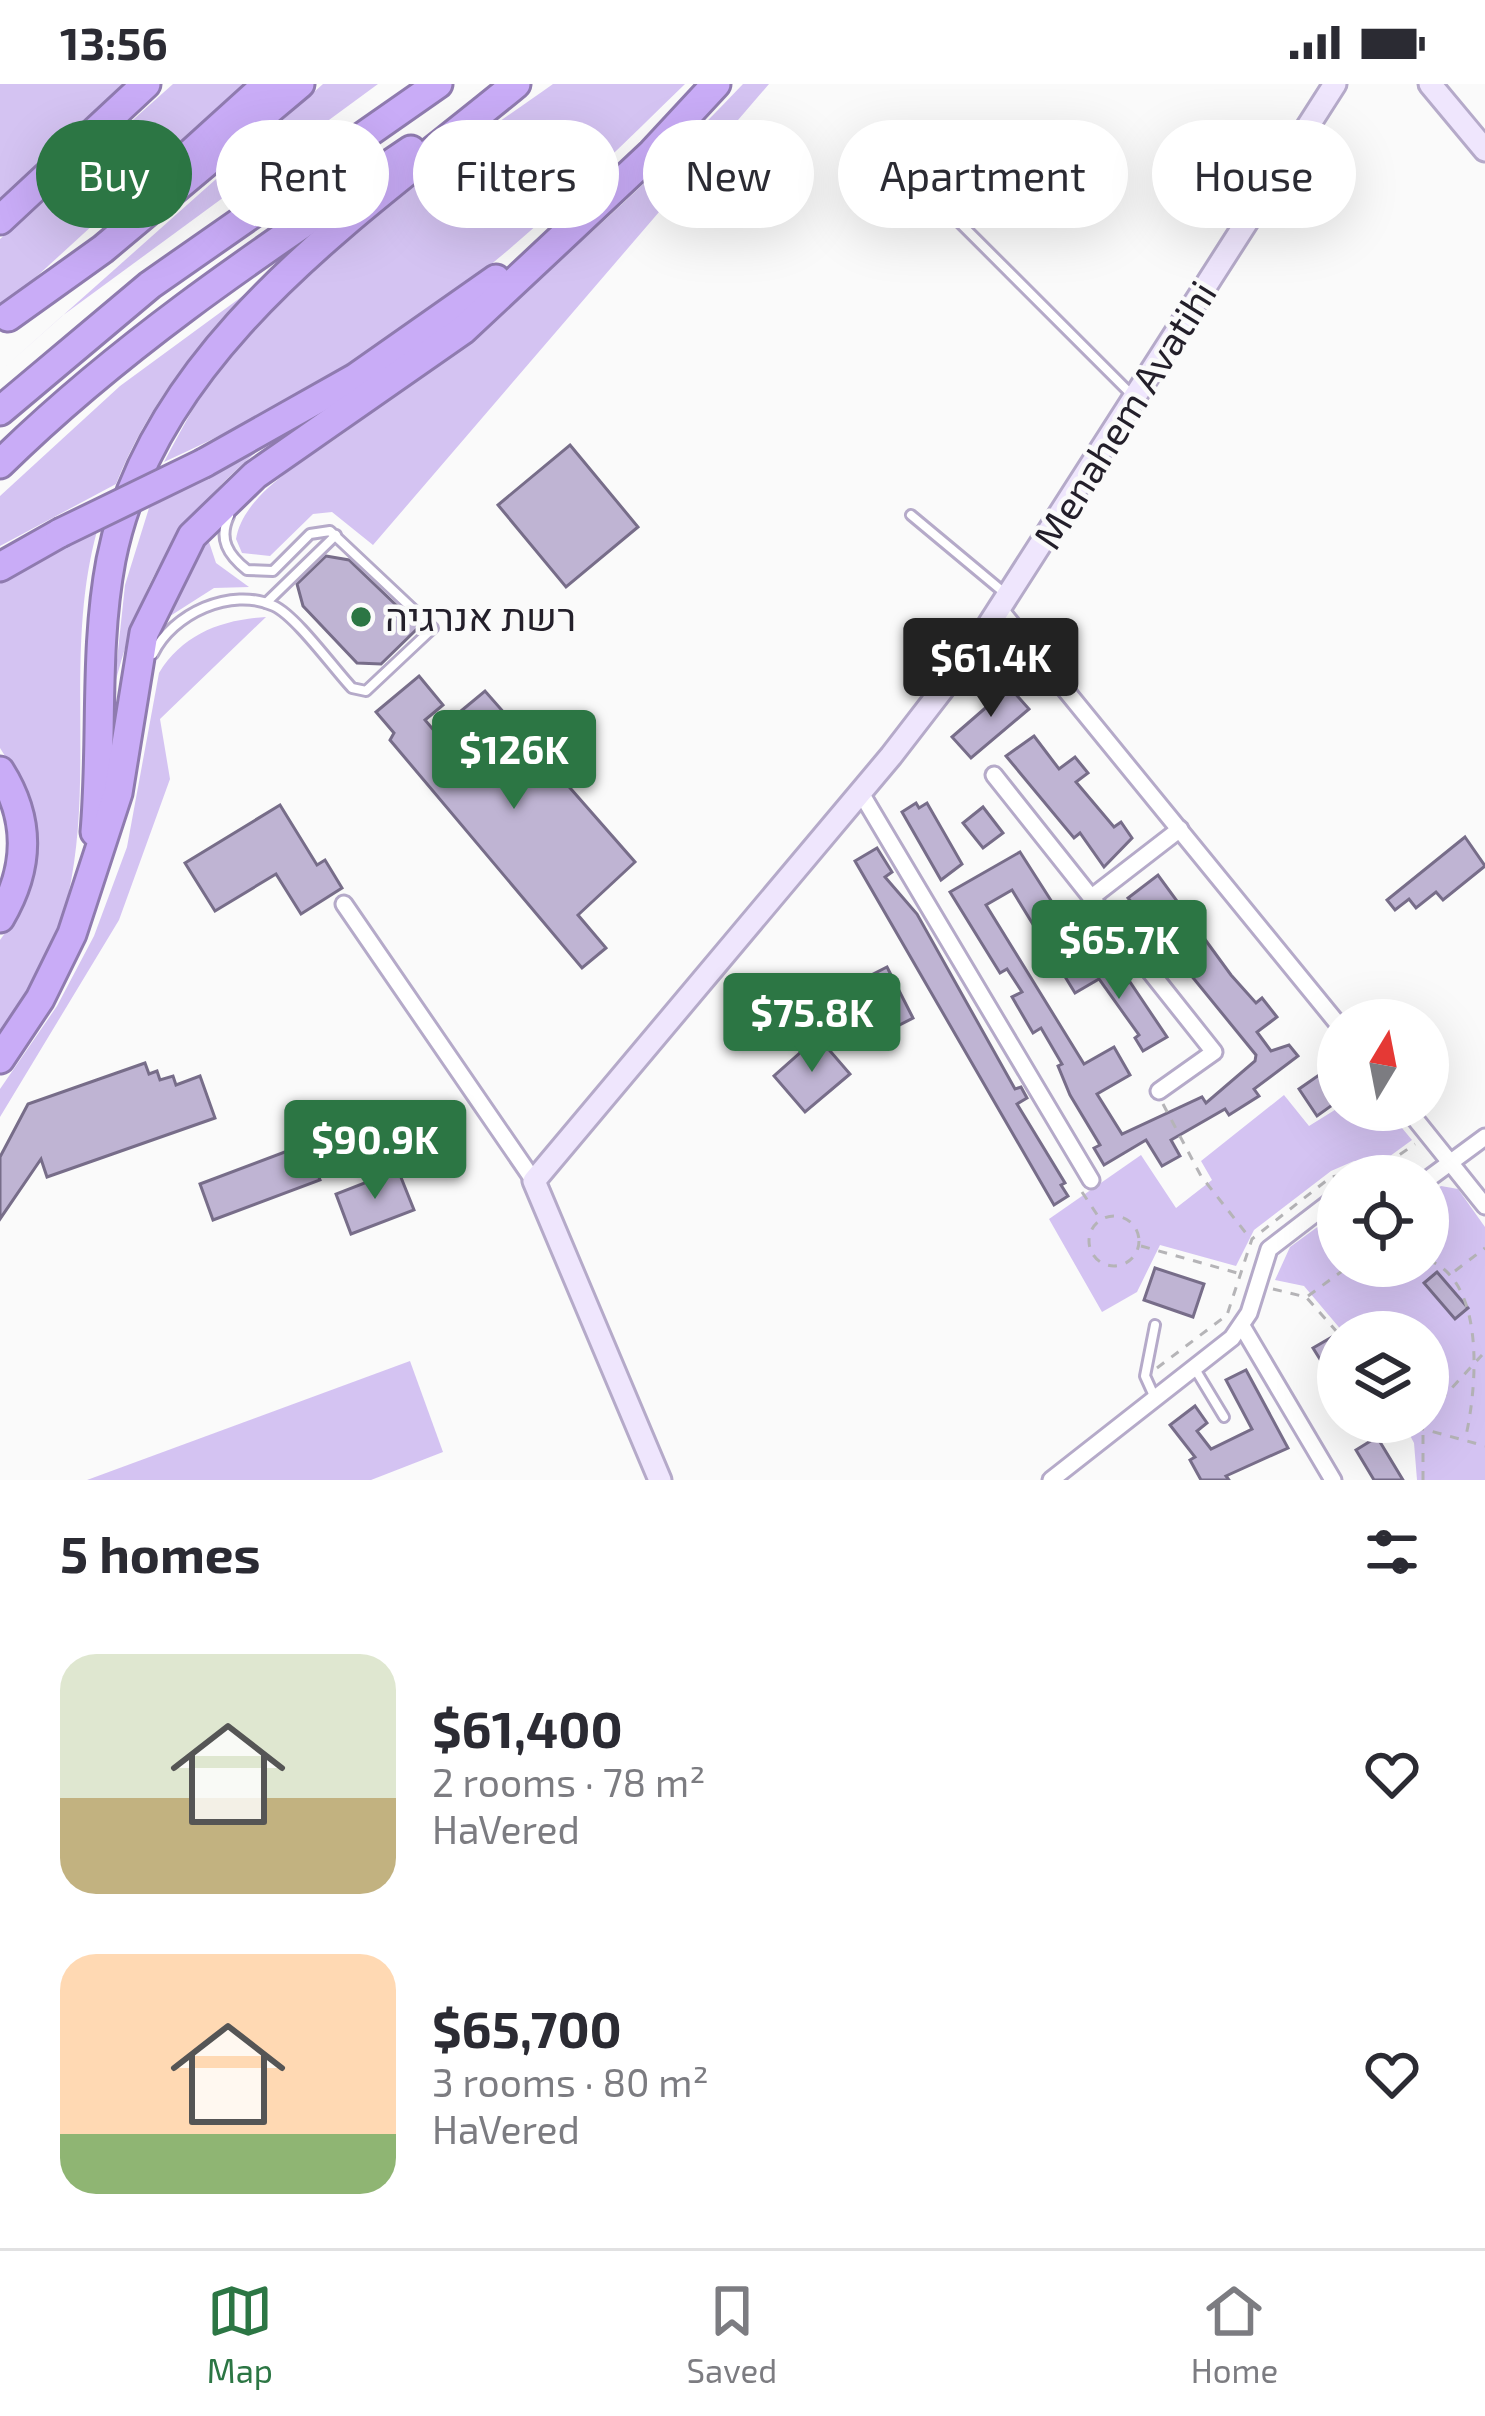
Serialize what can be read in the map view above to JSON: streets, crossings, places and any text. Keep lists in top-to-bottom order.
{
  "streets": {
    "street": ["Menahem Avatihi"]
  },
  "places": ["רשת אנרגיה"],
  "north": "top",
  "page": {
    "status": "13:56",
    "chip": [
      "Buy",
      "Rent",
      "Filters",
      "New",
      "Apartment",
      "House"
    ],
    "price": [
      "$61.4K",
      "$126K",
      "$65.7K",
      "$75.8K",
      "$90.9K"
    ],
    "heading": "5 homes",
    "list": [
      {
        "name": "$61,400",
        "note": "2 rooms · 78 m² · HaVered"
      },
      {
        "name": "$65,700",
        "note": "3 rooms · 80 m² · HaVered"
      }
    ],
    "tabs": ["Map", "Saved", "Home"]
  }
}
